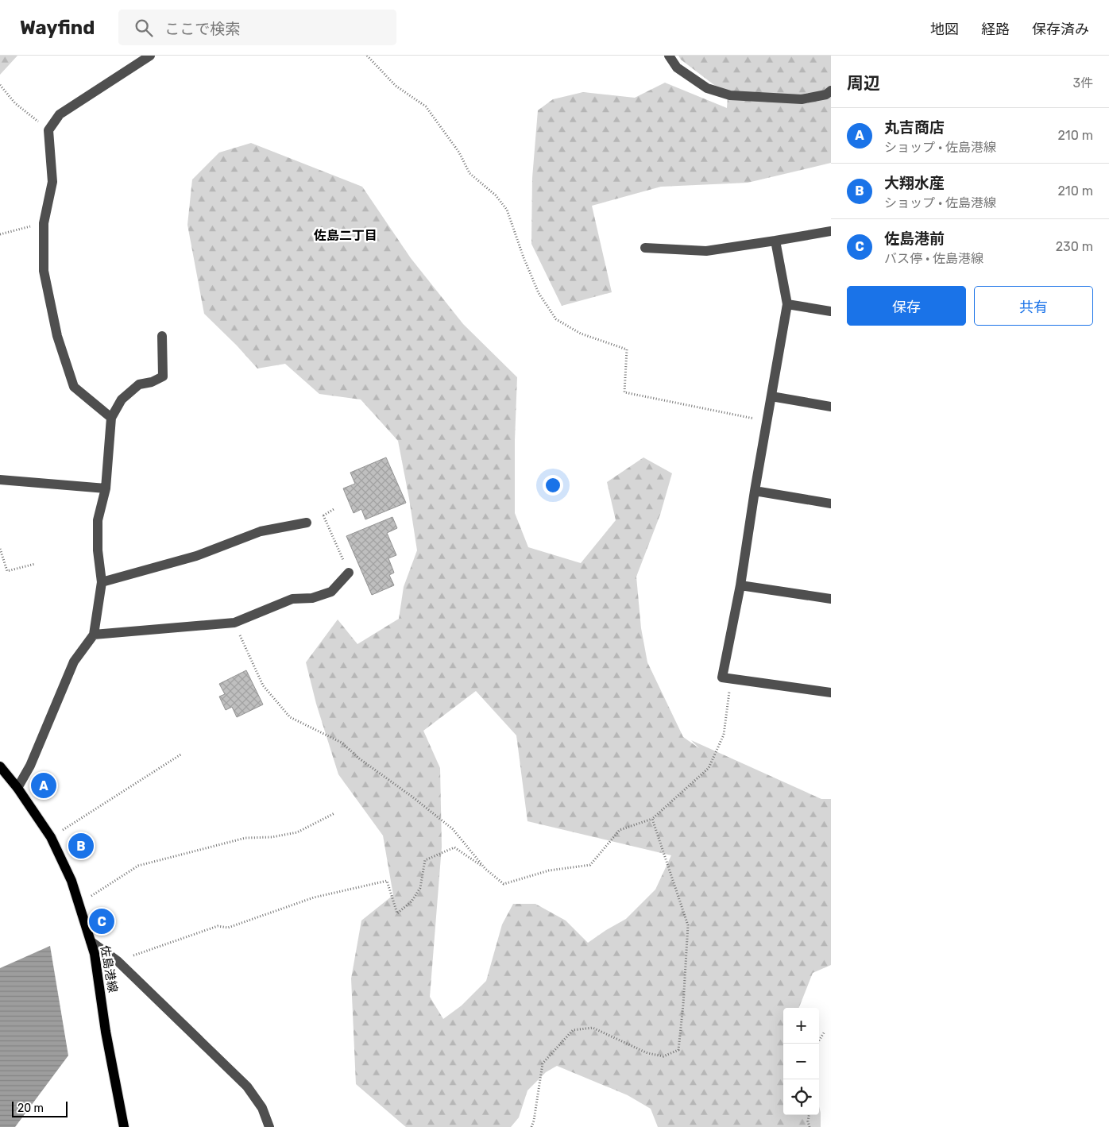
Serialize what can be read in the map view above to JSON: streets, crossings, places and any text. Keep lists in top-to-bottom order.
{
  "streets": {
    "main road": ["佐島港線"]
  },
  "districts": ["佐島二丁目"],
  "scale_bar": "20 m",
  "page": {
    "header": "Wayfind",
    "search": "ここで検索",
    "nav": ["地図", "経路", "保存済み"],
    "heading": ["周辺", "3件"],
    "list": [
      {
        "mark": "A",
        "name": "丸吉商店",
        "note": "ショップ · 佐島港線",
        "value": "210 m"
      },
      {
        "mark": "B",
        "name": "大翔水産",
        "note": "ショップ · 佐島港線",
        "value": "210 m"
      },
      {
        "mark": "C",
        "name": "佐島港前",
        "note": "バス停 · 佐島港線",
        "value": "230 m"
      }
    ],
    "buttons": ["保存", "共有"],
    "pins": ["A", "B", "C"],
    "map_buttons": ["+", "−"],
    "scale": "20 m"
  }
}
